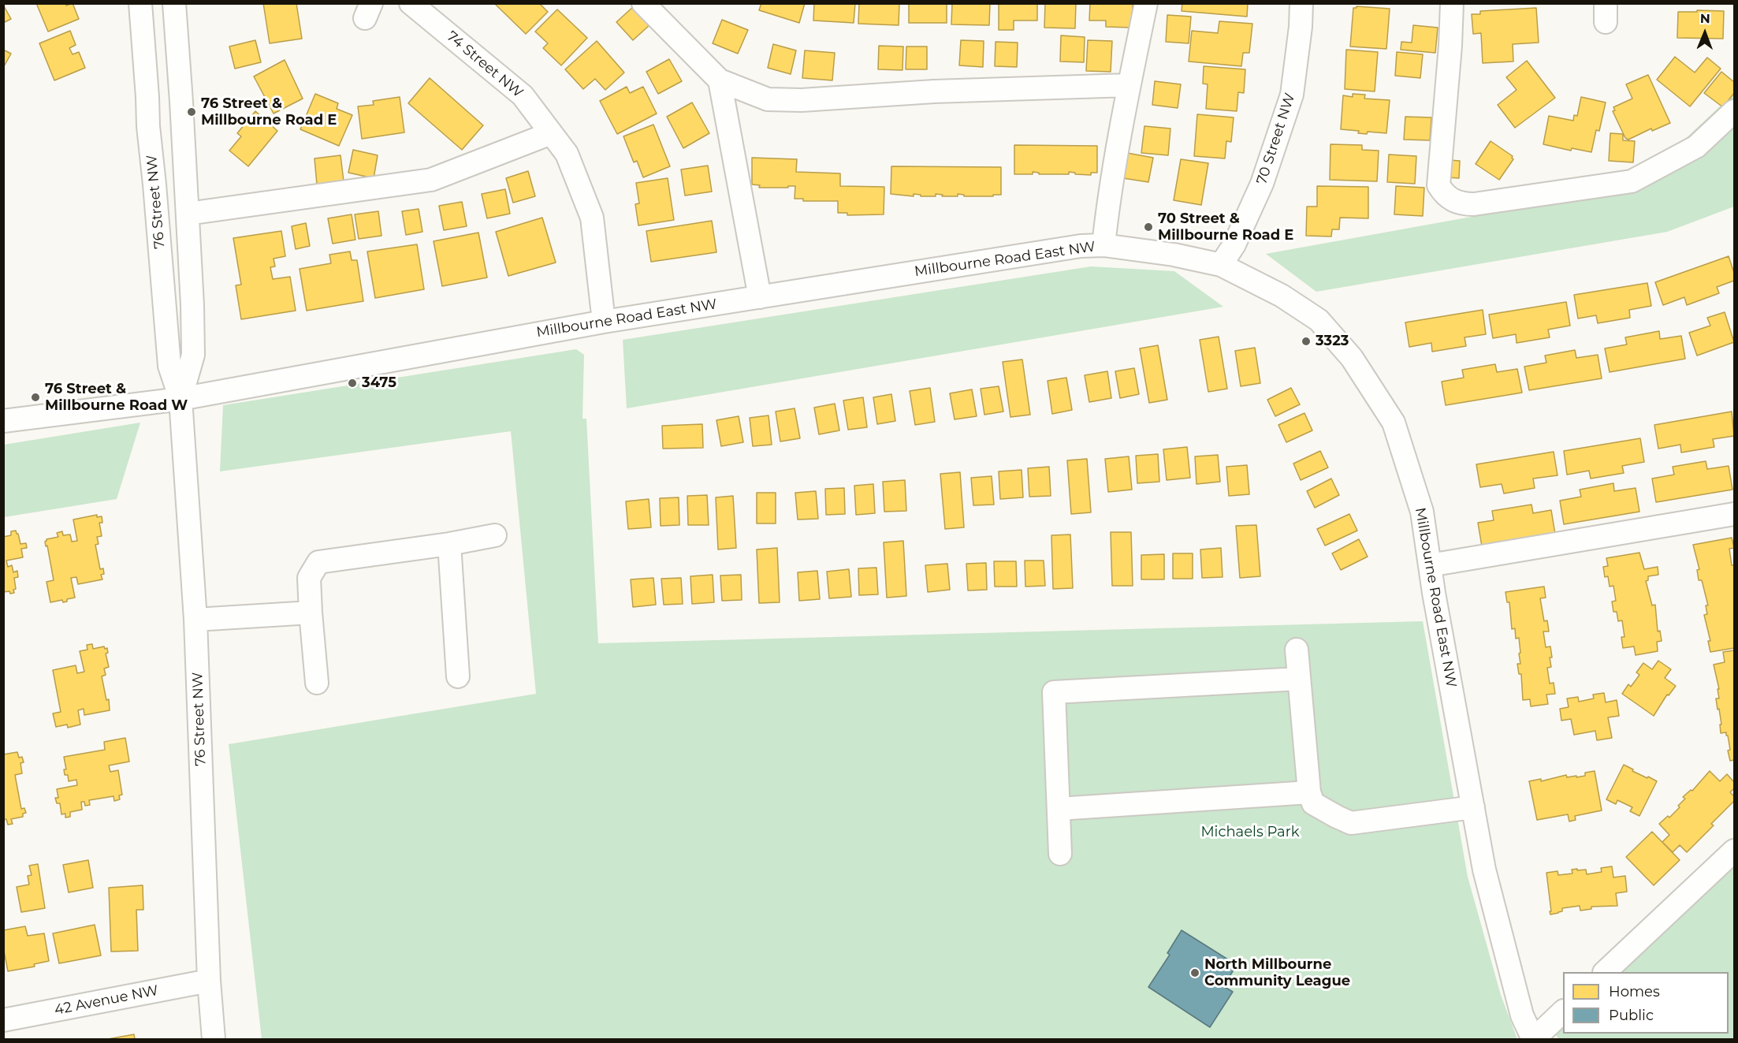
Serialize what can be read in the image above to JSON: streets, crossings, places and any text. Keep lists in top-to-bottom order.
{
  "streets": {
    "street": [
      "74 Street NW",
      "70 Street NW",
      "76 Street NW",
      "Millbourne Road East NW",
      "42 Avenue NW"
    ]
  },
  "crossings": [
    ["74 Street NW", "Millbourne Road East NW"],
    ["70 Street NW", "Millbourne Road East NW"],
    ["76 Street NW", "Millbourne Road East NW"],
    ["76 Street NW", "42 Avenue NW"]
  ],
  "parks": ["Michaels Park"],
  "places": [
    "76 Street & Millbourne Road E",
    "70 Street & Millbourne Road E",
    "3323",
    "3475",
    "76 Street & Millbourne Road W",
    "North Millbourne Community League"
  ],
  "legend": ["Homes", "Public"],
  "north": "top"
}
